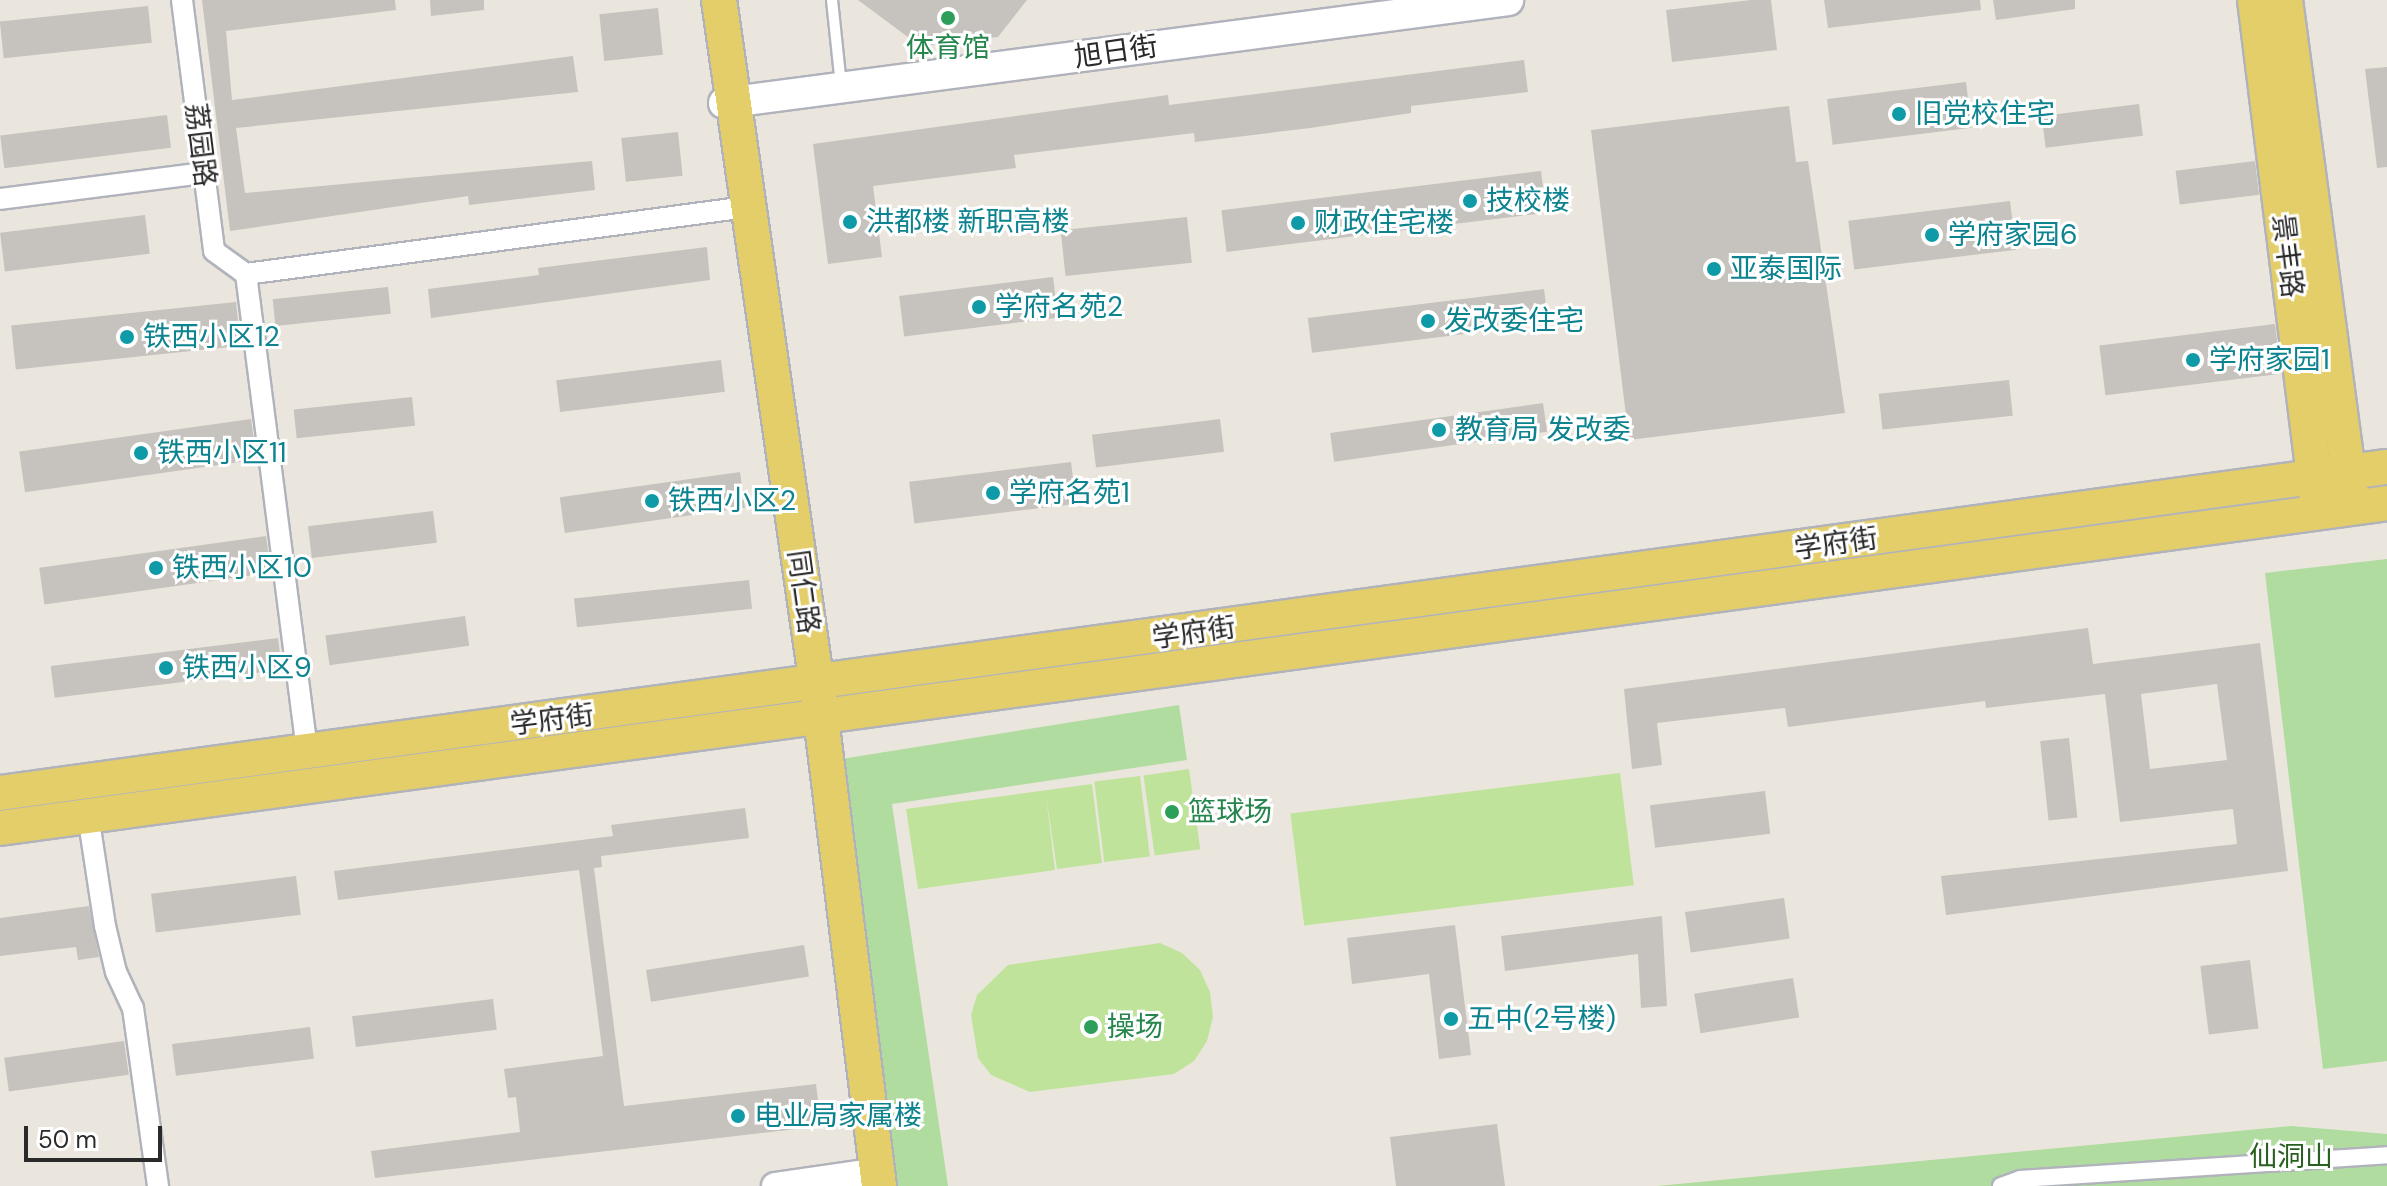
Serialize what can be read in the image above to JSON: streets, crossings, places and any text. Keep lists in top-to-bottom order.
{
  "streets": {
    "main road": [
      "旭日街",
      "景丰路",
      "学府街",
      "同仁路"
    ],
    "street": ["荔园路"]
  },
  "crossings": [
    ["旭日街", "同仁路"],
    ["景丰路", "学府街"],
    ["学府街", "同仁路"]
  ],
  "parks": ["仙洞山"],
  "places": [
    "体育馆",
    "旧党校住宅",
    "技校楼",
    "洪都楼 新职高楼",
    "财政住宅楼",
    "学府家园6",
    "亚泰国际",
    "学府名苑2",
    "发改委住宅",
    "铁西小区12",
    "学府家园1",
    "教育局 发改委",
    "铁西小区11",
    "学府名苑1",
    "铁西小区2",
    "铁西小区10",
    "铁西小区9",
    "篮球场",
    "五中(2号楼)",
    "操场",
    "电业局家属楼"
  ],
  "scale_bar": "50 m"
}
